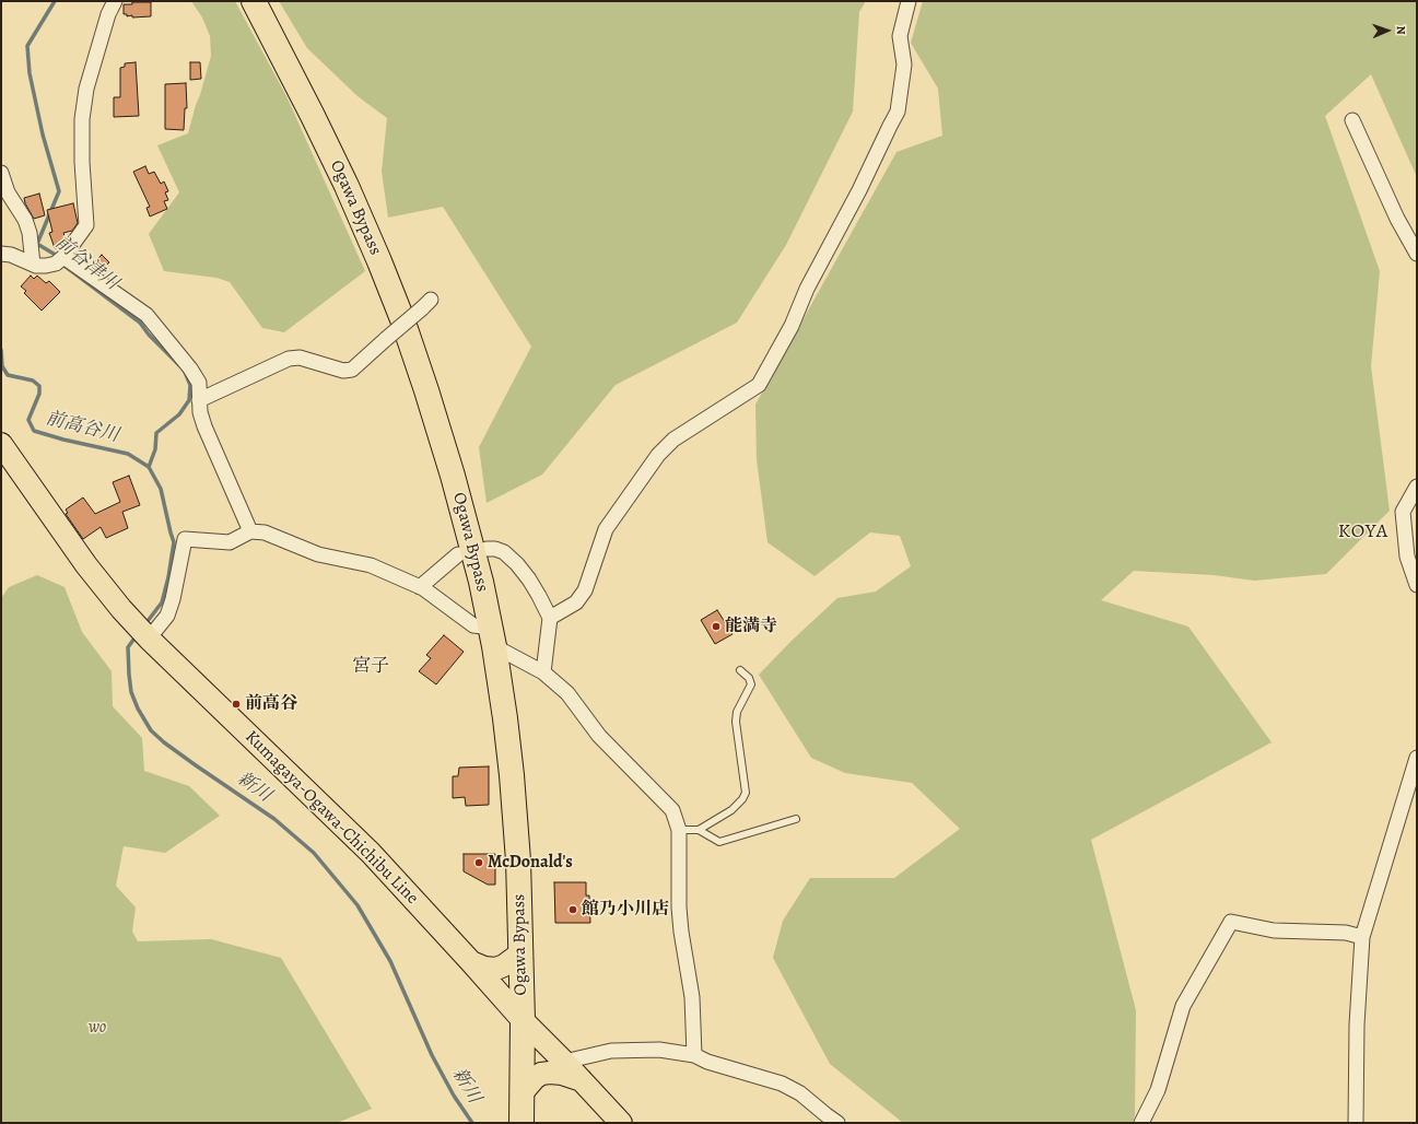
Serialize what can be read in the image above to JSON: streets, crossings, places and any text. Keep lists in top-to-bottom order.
{
  "streets": {
    "highway": ["Ogawa Bypass"],
    "main road": ["Kumagaya-Ogawa-Chichibu Line"]
  },
  "crossings": [
    ["Ogawa Bypass", "Kumagaya-Ogawa-Chichibu Line"]
  ],
  "districts": ["KOYA", "宮子"],
  "water": ["前谷津川", "前高谷川", "新川"],
  "parks": ["wo"],
  "places": [
    "能満寺",
    "前高谷",
    "McDonald's",
    "館乃小川店"
  ],
  "north": "right"
}
